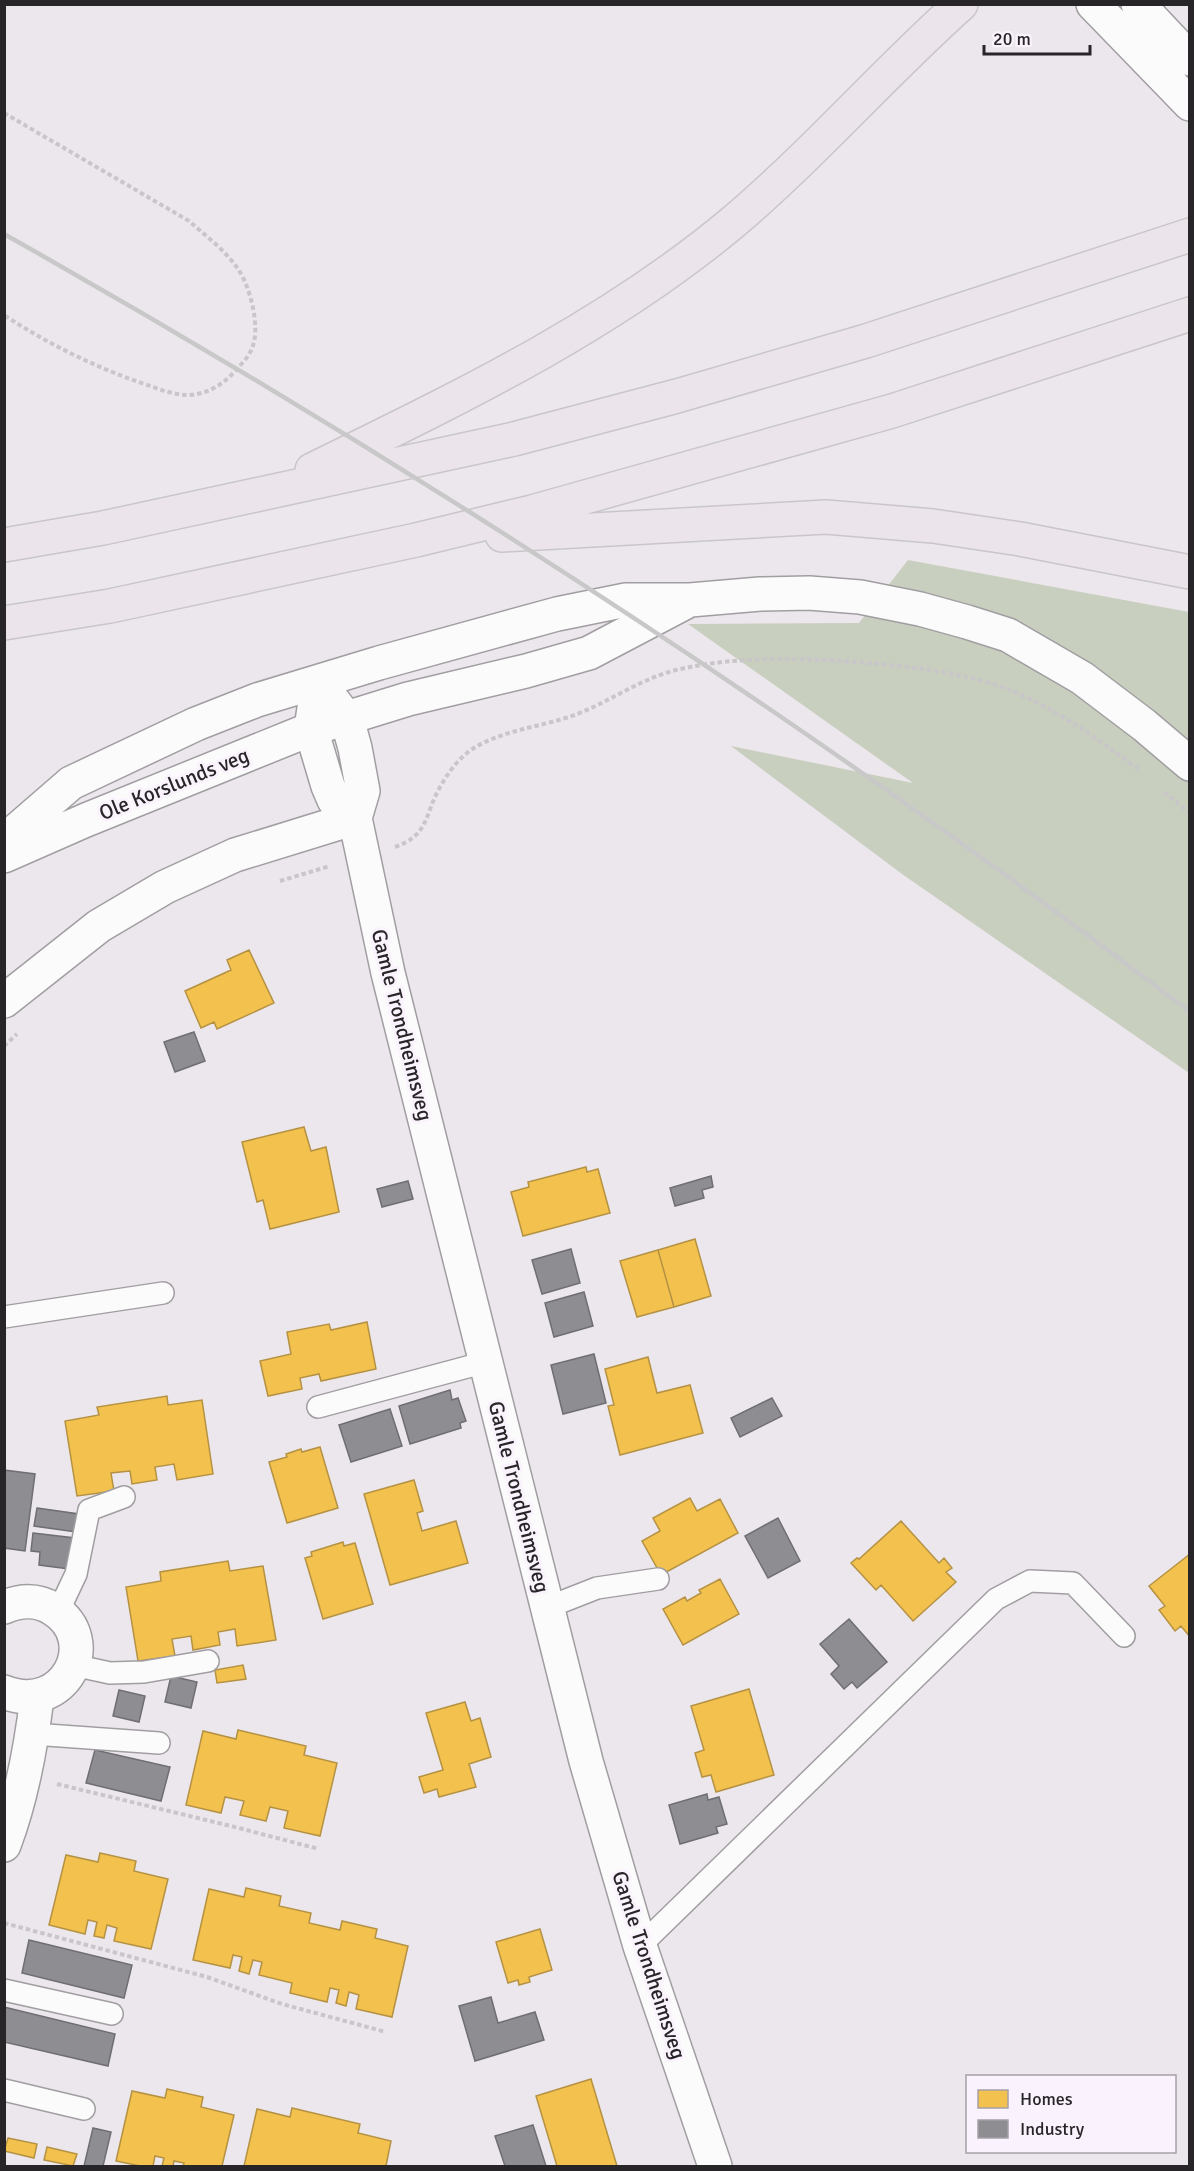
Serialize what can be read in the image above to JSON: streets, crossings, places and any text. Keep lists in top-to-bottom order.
{
  "streets": {
    "street": ["Ole Korslunds veg", "Gamle Trondheimsveg"]
  },
  "crossings": [
    ["Ole Korslunds veg", "Gamle Trondheimsveg"]
  ],
  "legend": ["Homes", "Industry"],
  "scale_bar": "20 m"
}
